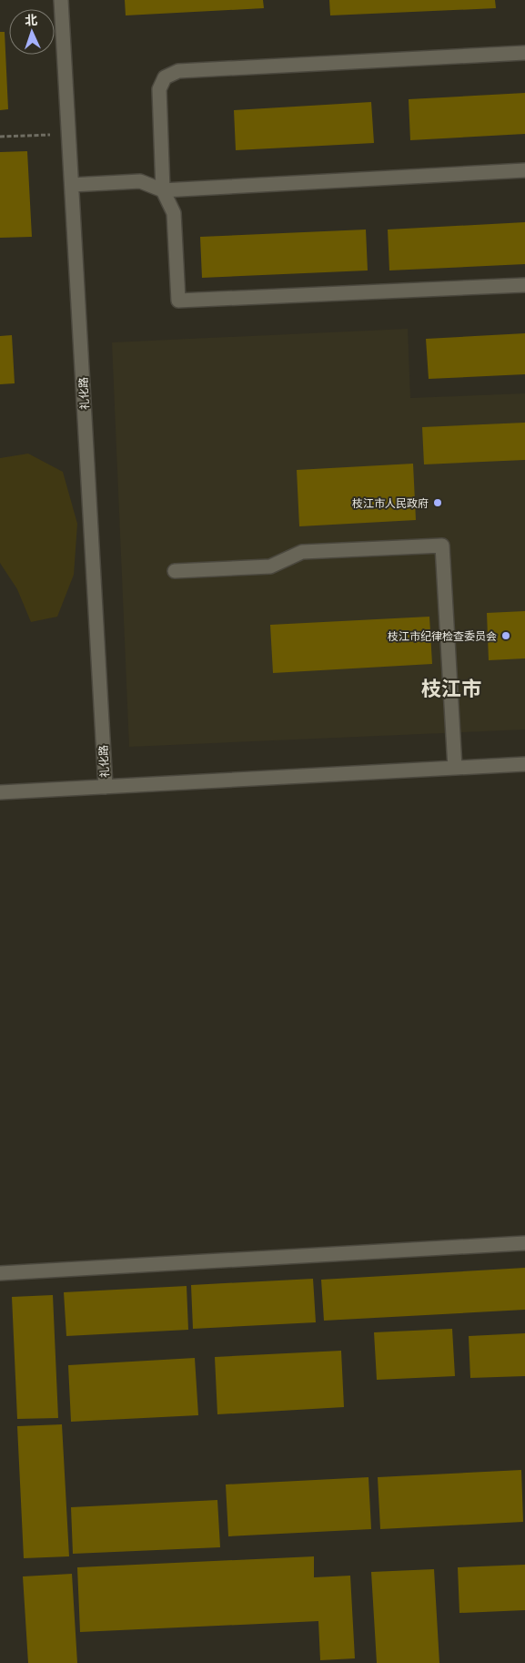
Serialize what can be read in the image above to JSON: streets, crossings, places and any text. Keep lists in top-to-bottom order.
{
  "streets": {
    "street": ["礼化路"]
  },
  "districts": ["枝江市"],
  "places": ["枝江市人民政府", "枝江市纪律检查委员会"],
  "north": "top"
}
